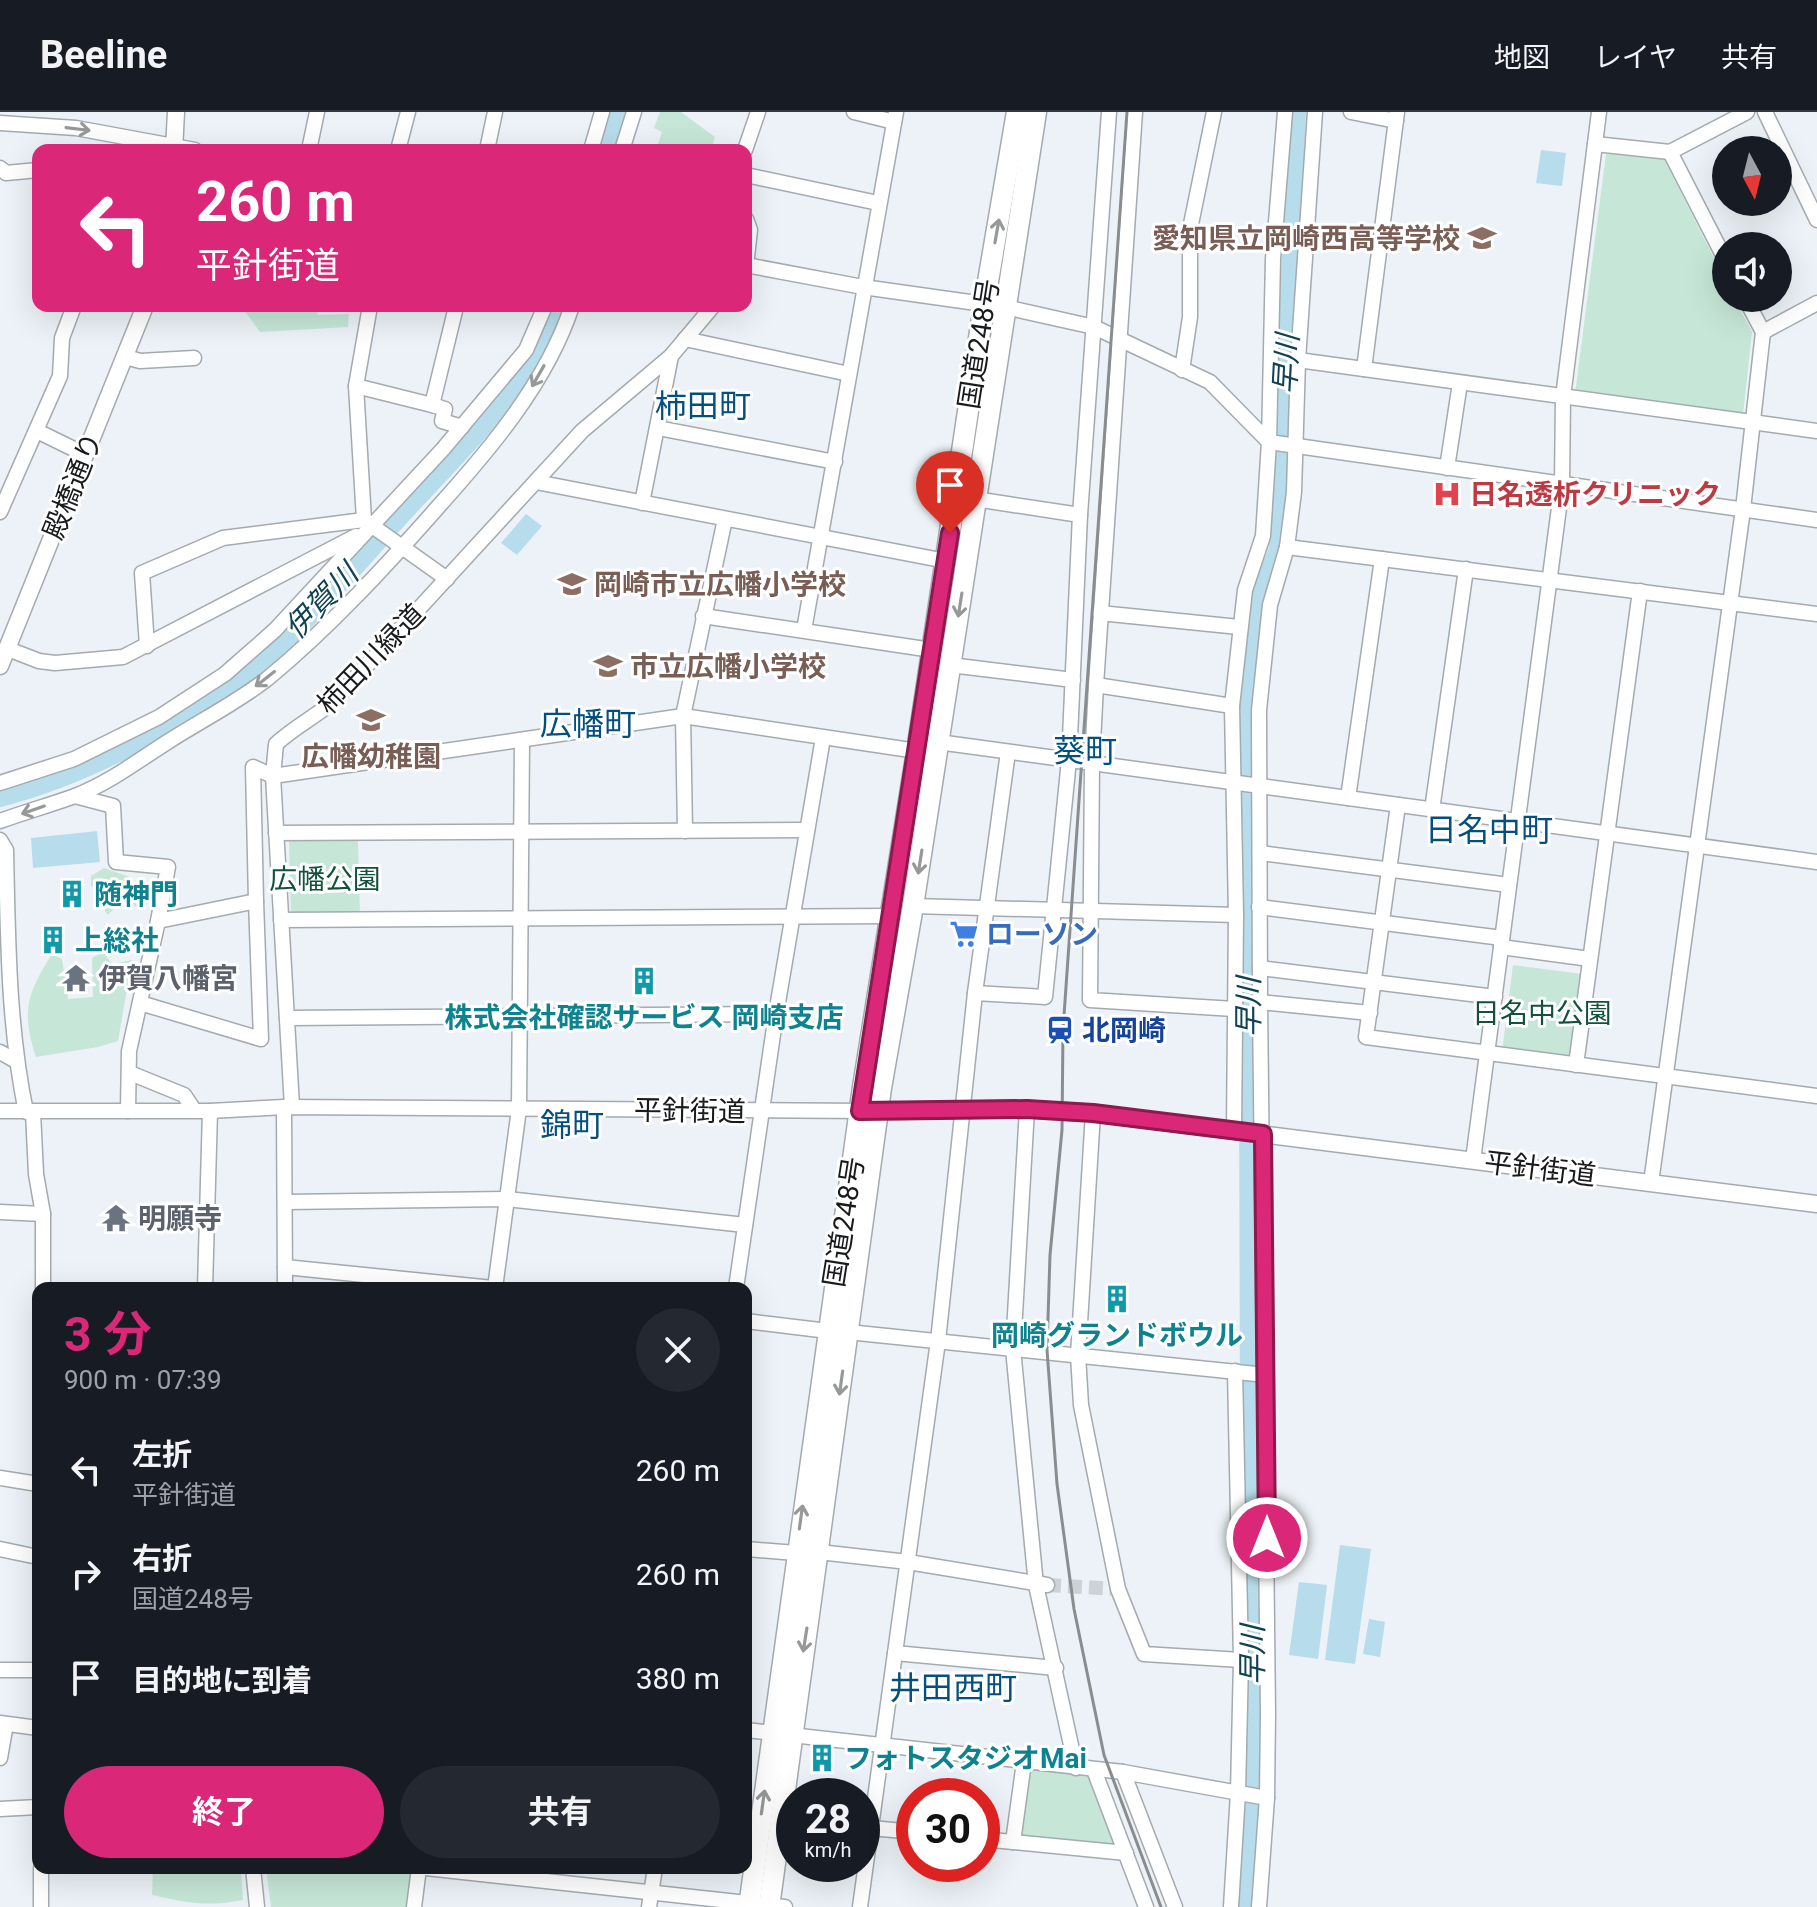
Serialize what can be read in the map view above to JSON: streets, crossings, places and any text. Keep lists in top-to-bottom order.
{
  "streets": {
    "highway": ["国道248号"],
    "main road": ["殿橋通り", "平針街道"],
    "street": ["柿田川緑道"]
  },
  "crossings": [
    ["国道248号", "平針街道"],
    ["柿田川緑道", "平針街道"]
  ],
  "districts": [
    "柿田町",
    "広幡町",
    "葵町",
    "日名中町",
    "錦町",
    "井田西町"
  ],
  "water": ["早川", "伊賀川"],
  "parks": ["広幡公園", "日名中公園"],
  "places": {
    "school or university": [
      "愛知県立岡崎西高等学校",
      "岡崎市立広幡小学校",
      "市立広幡小学校",
      "広幡幼稚園"
    ],
    "hospital": ["日名透析クリニック"],
    "building": [
      "随神門",
      "上総社",
      "株式会社確認サービス 岡崎支店",
      "岡崎グランドボウル",
      "フォトスタジオMai"
    ],
    "supermarket": ["ローソン"],
    "temple": ["伊賀八幡宮", "明願寺"],
    "station": ["北岡崎"]
  },
  "north": "bottom",
  "page": {
    "header": "Beeline",
    "nav": ["地図", "レイヤ", "共有"],
    "turn": ["260 m", "平針街道"],
    "heading": ["3 分", "900 m · 07:39"],
    "list": [
      {
        "name": "左折",
        "note": "平針街道",
        "value": "260 m"
      },
      {
        "name": "右折",
        "note": "国道248号",
        "value": "260 m"
      },
      {
        "name": "目的地に到着",
        "value": "380 m"
      }
    ],
    "buttons": ["終了", "共有"],
    "speed": "28 km/h",
    "limit": "30"
  }
}
